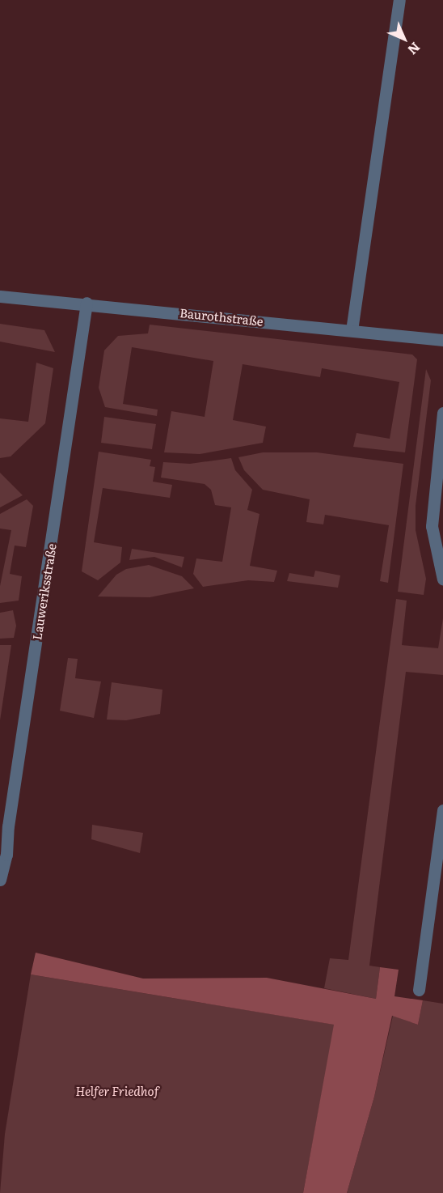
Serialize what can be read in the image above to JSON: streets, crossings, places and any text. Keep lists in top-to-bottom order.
{
  "streets": {
    "street": ["Baurothstraße", "Lauweriksstraße"]
  },
  "crossings": [
    ["Baurothstraße", "Lauweriksstraße"]
  ],
  "parks": ["Helfer Friedhof"],
  "north": "bottom right"
}
